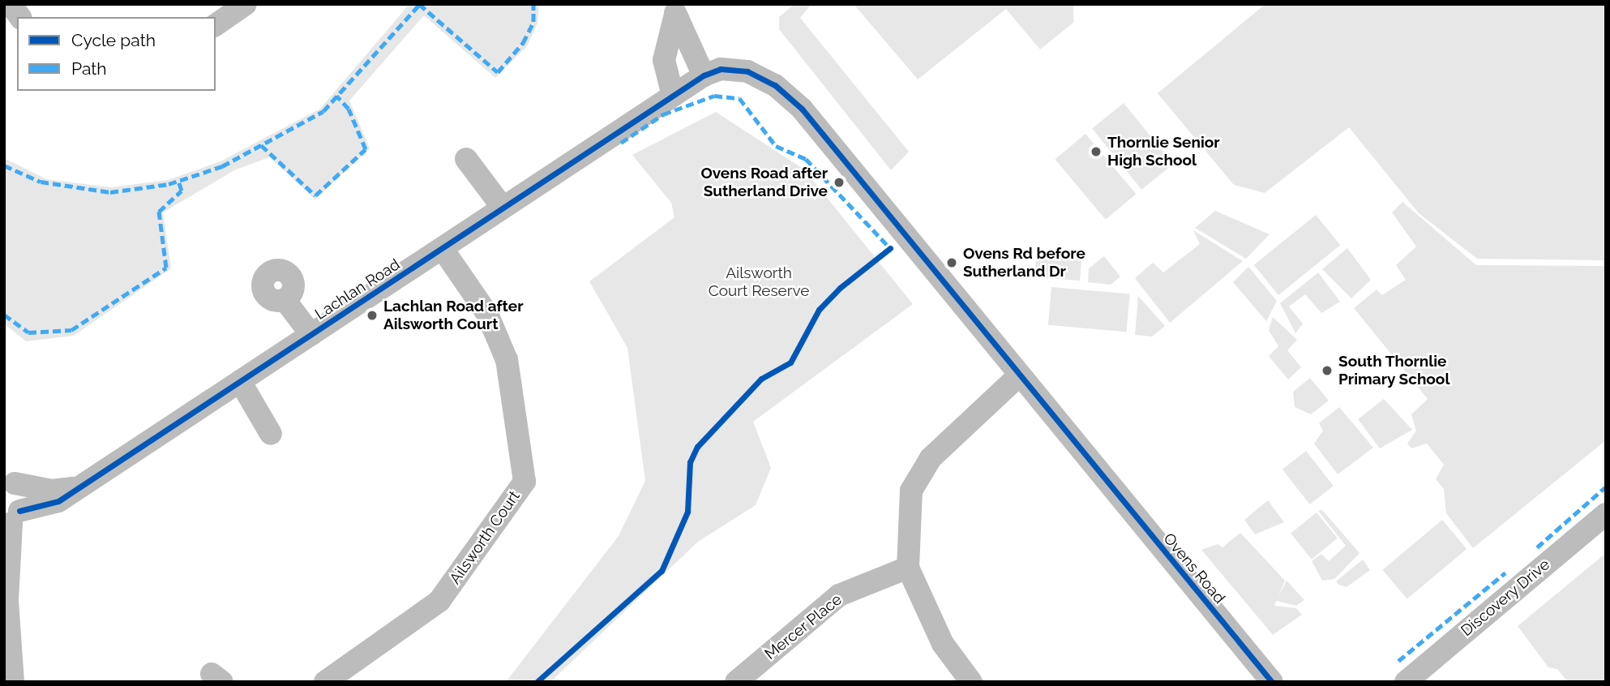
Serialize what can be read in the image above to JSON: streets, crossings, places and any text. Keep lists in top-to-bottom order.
{
  "streets": {
    "street": [
      "Lachlan Road",
      "Ailsworth Court",
      "Ovens Road",
      "Discovery Drive",
      "Mercer Place"
    ]
  },
  "crossings": [
    ["Lachlan Road", "Ailsworth Court"],
    ["Lachlan Road", "Ovens Road"]
  ],
  "parks": ["Ailsworth Court Reserve"],
  "places": [
    "Thornlie Senior High School",
    "Ovens Road after Sutherland Drive",
    "Ovens Rd before Sutherland Dr",
    "Lachlan Road after Ailsworth Court",
    "South Thornlie Primary School"
  ],
  "legend": ["Cycle path", "Path"]
}
